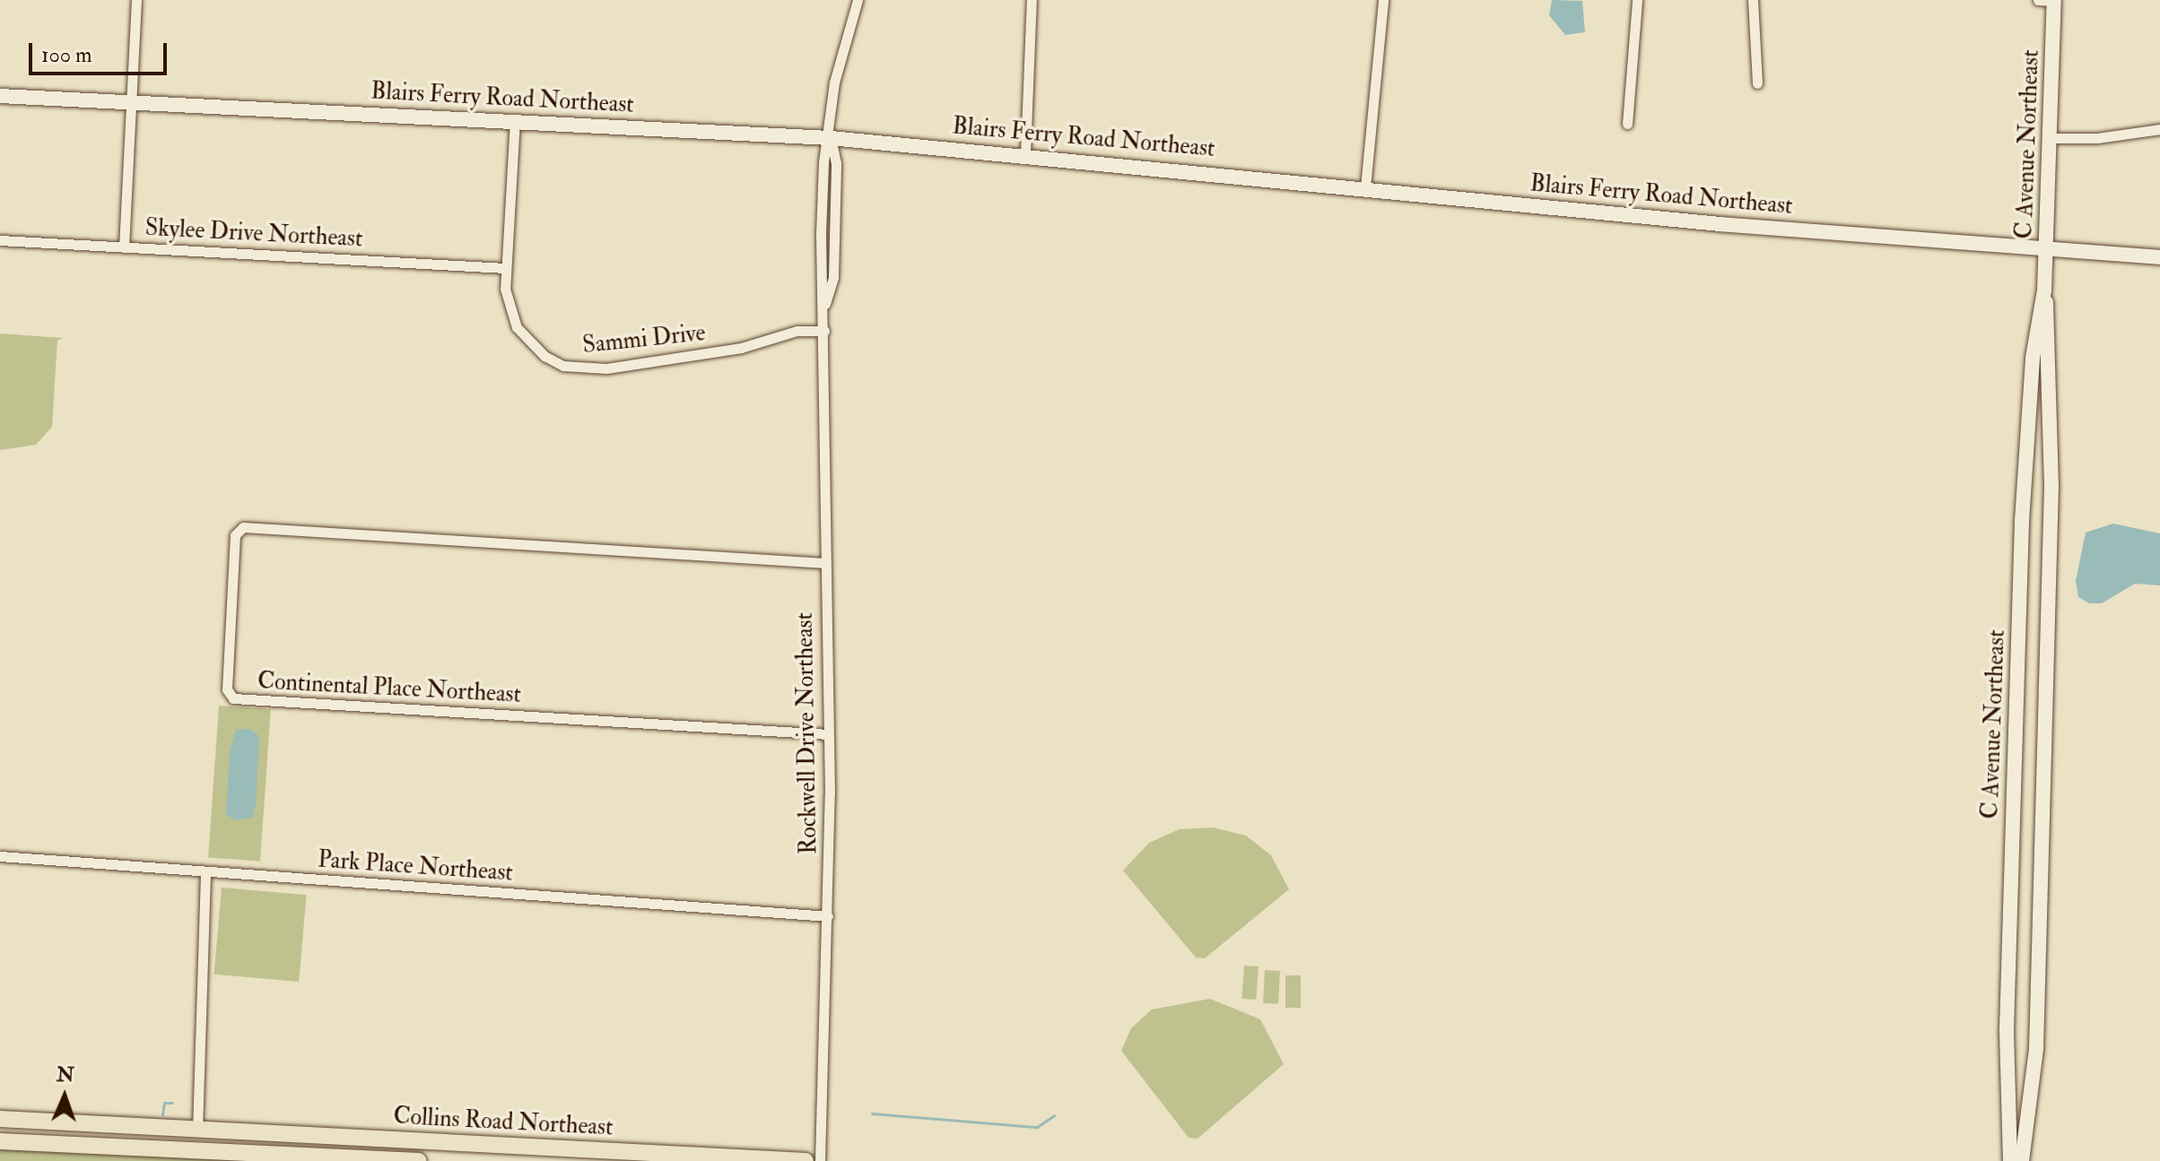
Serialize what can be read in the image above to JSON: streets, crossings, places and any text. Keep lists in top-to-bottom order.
{
  "streets": {
    "highway": ["Collins Road Northeast"],
    "main road": ["Blairs Ferry Road Northeast", "C Avenue Northeast"],
    "street": [
      "Skylee Drive Northeast",
      "Sammi Drive",
      "Continental Place Northeast",
      "Rockwell Drive Northeast",
      "Park Place Northeast"
    ]
  },
  "crossings": [
    ["Blairs Ferry Road Northeast", "C Avenue Northeast"],
    ["Blairs Ferry Road Northeast", "Sammi Drive"],
    ["Blairs Ferry Road Northeast", "Rockwell Drive Northeast"],
    ["Skylee Drive Northeast", "Sammi Drive"],
    ["Sammi Drive", "Rockwell Drive Northeast"],
    ["Continental Place Northeast", "Rockwell Drive Northeast"],
    ["Rockwell Drive Northeast", "Park Place Northeast"]
  ],
  "scale_bar": "100 m",
  "north": "top"
}
